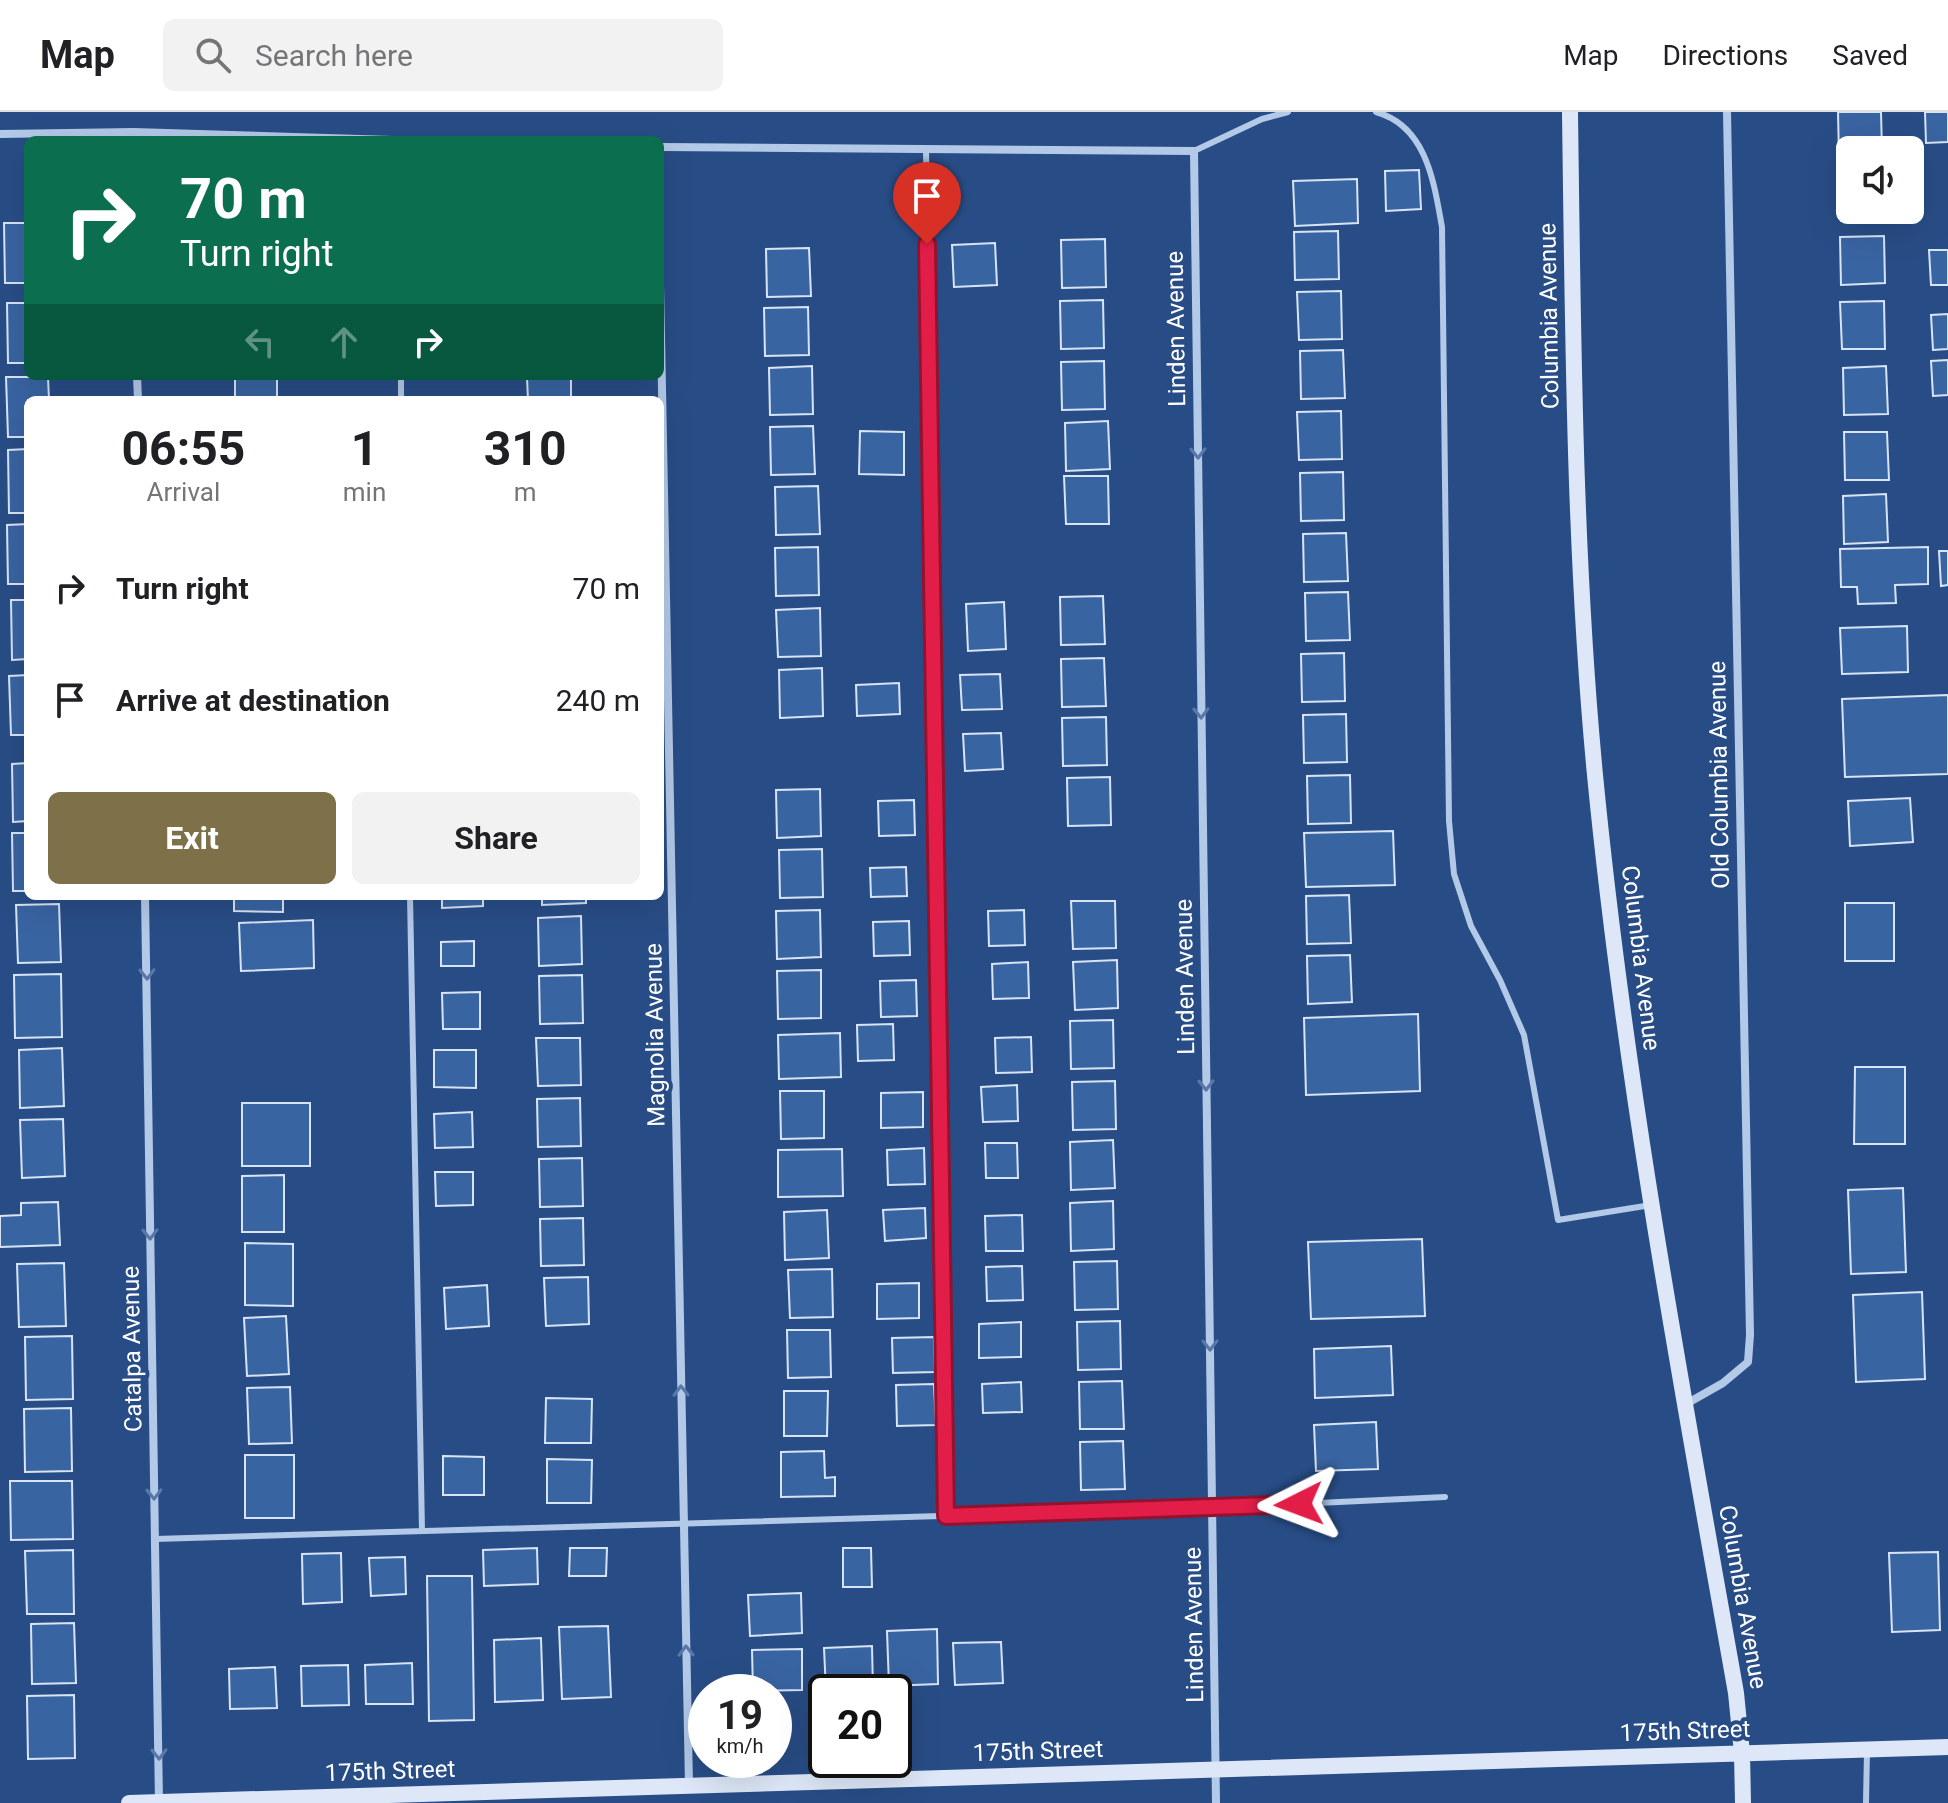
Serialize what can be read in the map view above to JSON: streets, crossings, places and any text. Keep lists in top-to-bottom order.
{
  "streets": {
    "street": [
      "Columbia Avenue",
      "Linden Avenue",
      "Old Columbia Avenue",
      "Magnolia Avenue",
      "Catalpa Avenue",
      "175th Street"
    ]
  },
  "crossings": [
    ["Columbia Avenue", "Old Columbia Avenue"],
    ["Columbia Avenue", "175th Street"],
    ["Linden Avenue", "175th Street"],
    ["Magnolia Avenue", "175th Street"],
    ["Catalpa Avenue", "175th Street"]
  ],
  "one_way": ["Linden Avenue", "Magnolia Avenue", "Catalpa Avenue"],
  "page": {
    "header": "Map",
    "search": "Search here",
    "nav": ["Map", "Directions", "Saved"],
    "turn": ["70 m", "Turn right"],
    "eta": [
      "06:55",
      "Arrival",
      "1",
      "min",
      "310",
      "m"
    ],
    "list": [
      {
        "name": "Turn right",
        "value": "70 m"
      },
      {
        "name": "Arrive at destination",
        "value": "240 m"
      }
    ],
    "buttons": ["Exit", "Share"],
    "speed": "19 km/h",
    "limit": "20"
  }
}
